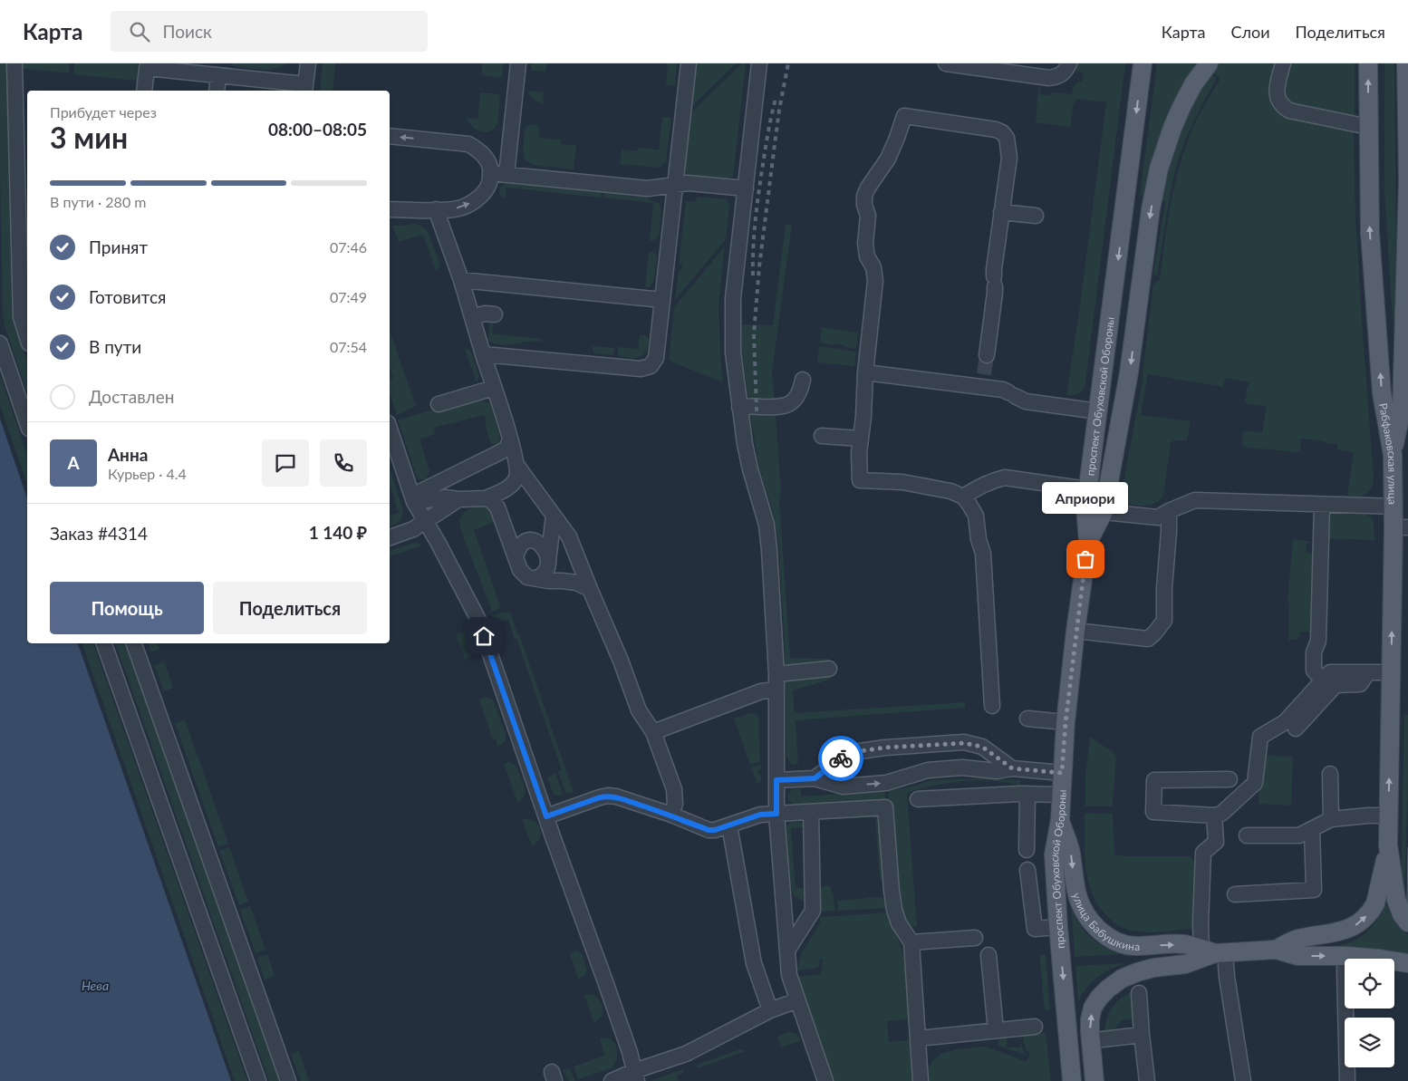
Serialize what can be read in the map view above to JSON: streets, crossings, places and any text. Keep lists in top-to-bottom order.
{
  "streets": {
    "main road": ["проспект Обуховской Обороны", "Рабфаковская улица", "улица Бабушкина"]
  },
  "crossings": [
    ["проспект Обуховской Обороны", "улица Бабушкина"],
    ["Рабфаковская улица", "улица Бабушкина"]
  ],
  "water": ["Нева"],
  "places": ["Априори"],
  "page": {
    "header": "Карта",
    "search": "Поиск",
    "nav": ["Карта", "Слои", "Поделиться"],
    "heading": ["3 мин", "Прибудет через", "08:00–08:05"],
    "panel": [
      "Анна",
      "Курьер · 4.4",
      "Заказ #4314",
      "1 140 ₽"
    ],
    "bar": "В пути · 280 m",
    "list": [
      ["Принят", "07:46"],
      ["Готовится", "07:49"],
      ["В пути", "07:54"],
      "Доставлен"
    ],
    "round": "А",
    "bubble": "Априори",
    "buttons": ["Помощь", "Поделиться"]
  }
}
